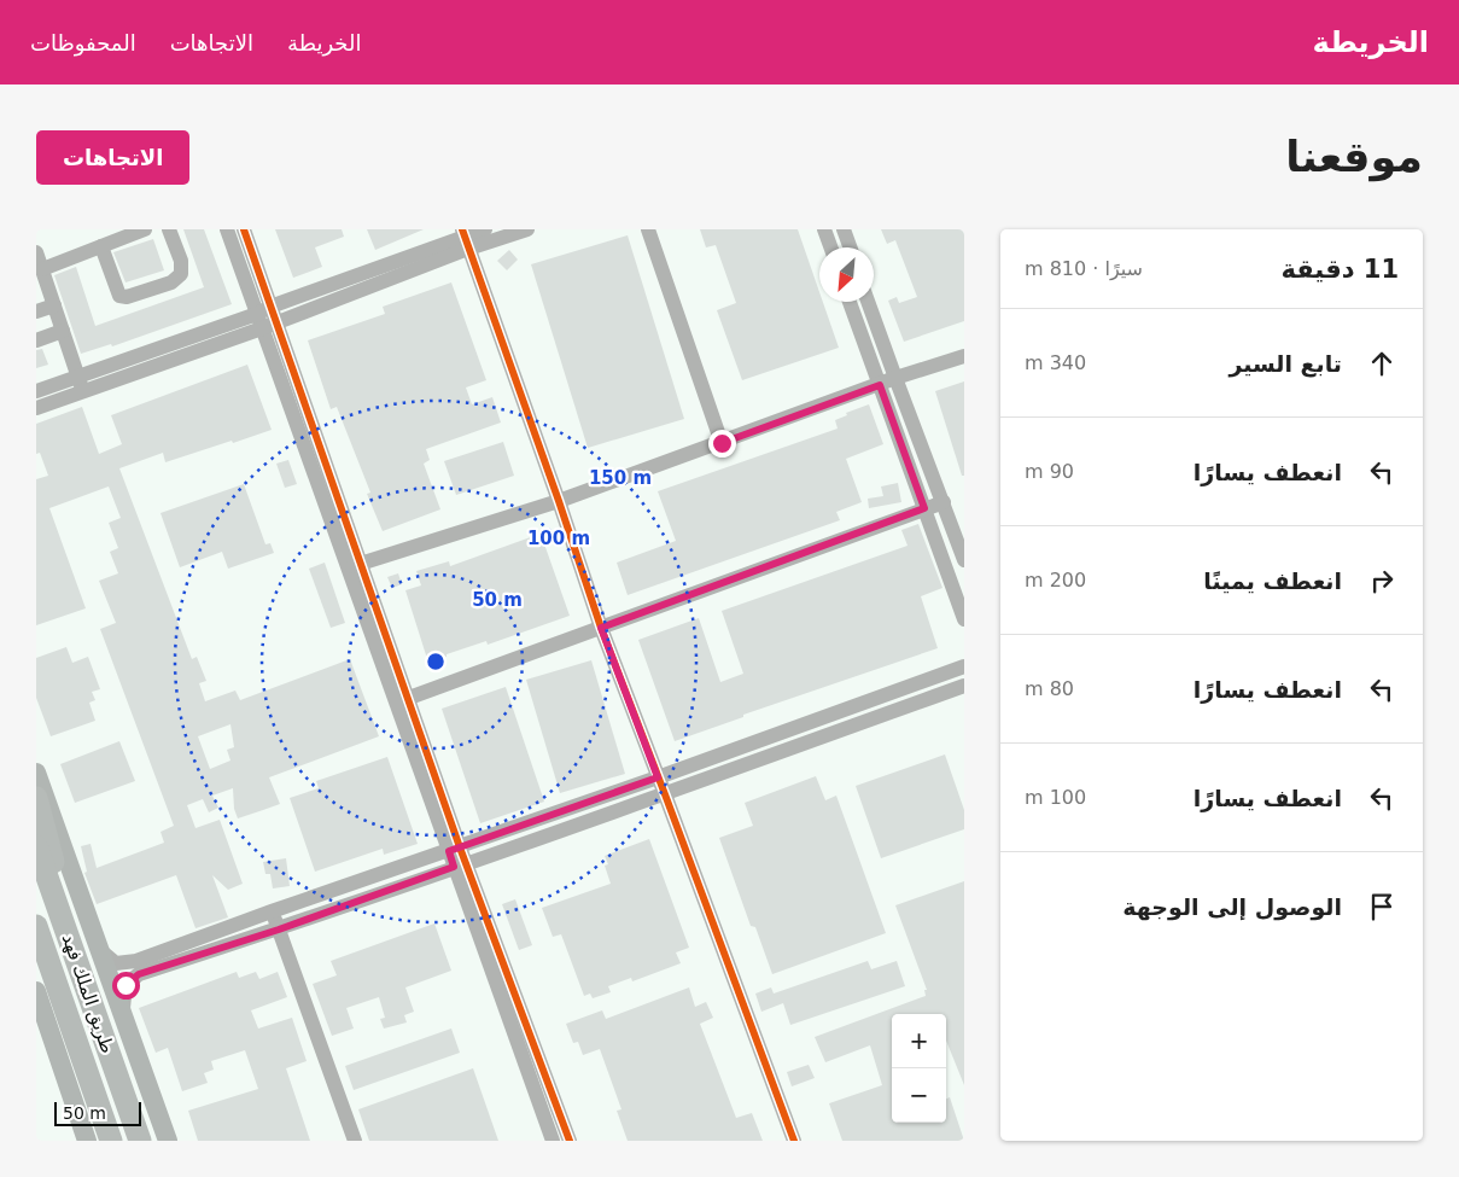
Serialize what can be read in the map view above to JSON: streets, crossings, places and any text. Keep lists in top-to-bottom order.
{
  "streets": {
    "highway": ["طريق الملك فهد"]
  },
  "scale_bar": "50 m",
  "north": "bottom left",
  "page": {
    "header": "الخريطة",
    "nav": ["الخريطة", "الاتجاهات", "المحفوظات"],
    "buttons": "الاتجاهات",
    "title": "موقعنا",
    "heading": ["11 دقيقة", "سيرًا · 810 m"],
    "list": [
      ["تابع السير", "340 m"],
      ["انعطف يسارًا", "90 m"],
      ["انعطف يمينًا", "200 m"],
      ["انعطف يسارًا", "80 m"],
      ["انعطف يسارًا", "100 m"],
      "الوصول إلى الوجهة"
    ],
    "map_buttons": ["+", "−"],
    "scale": "50 m"
  },
  "rings": ["150 m", "100 m", "50 m"]
}
